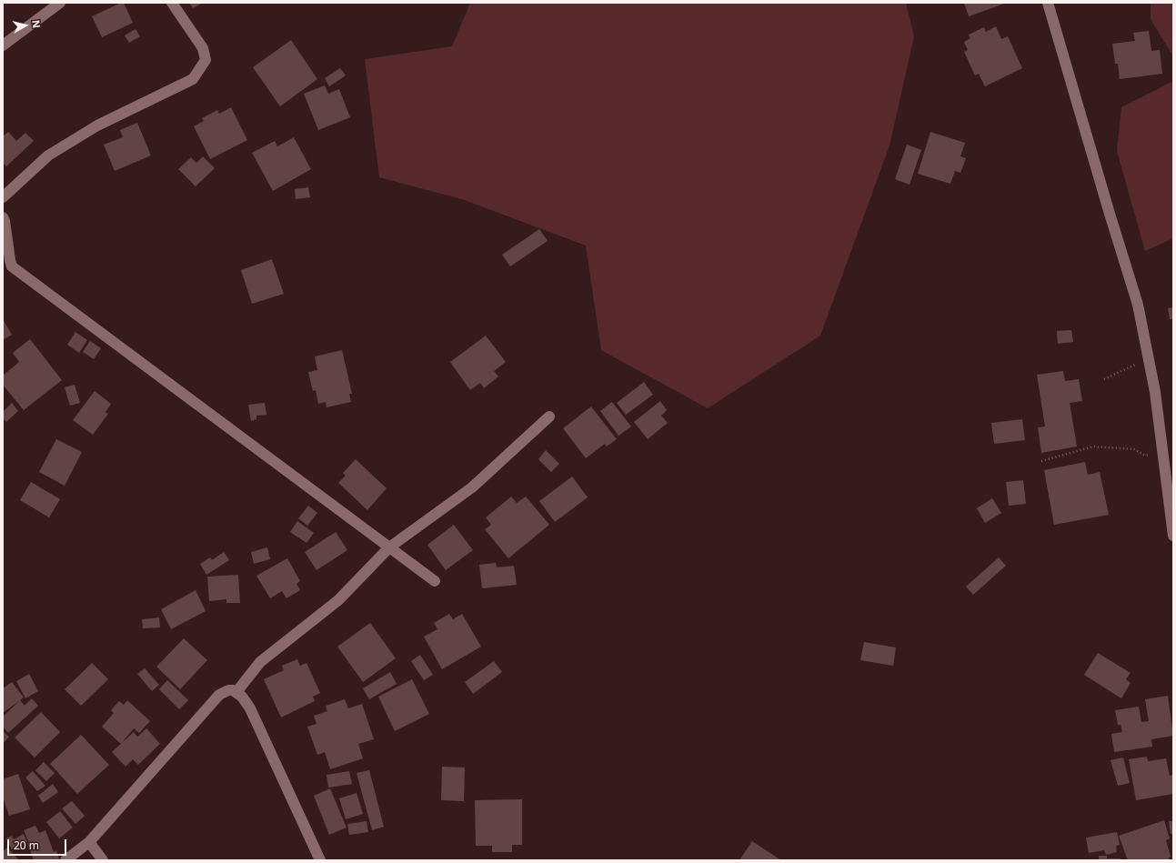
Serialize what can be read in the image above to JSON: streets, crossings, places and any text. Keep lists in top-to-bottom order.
{
  "scale_bar": "20 m",
  "north": "right"
}
